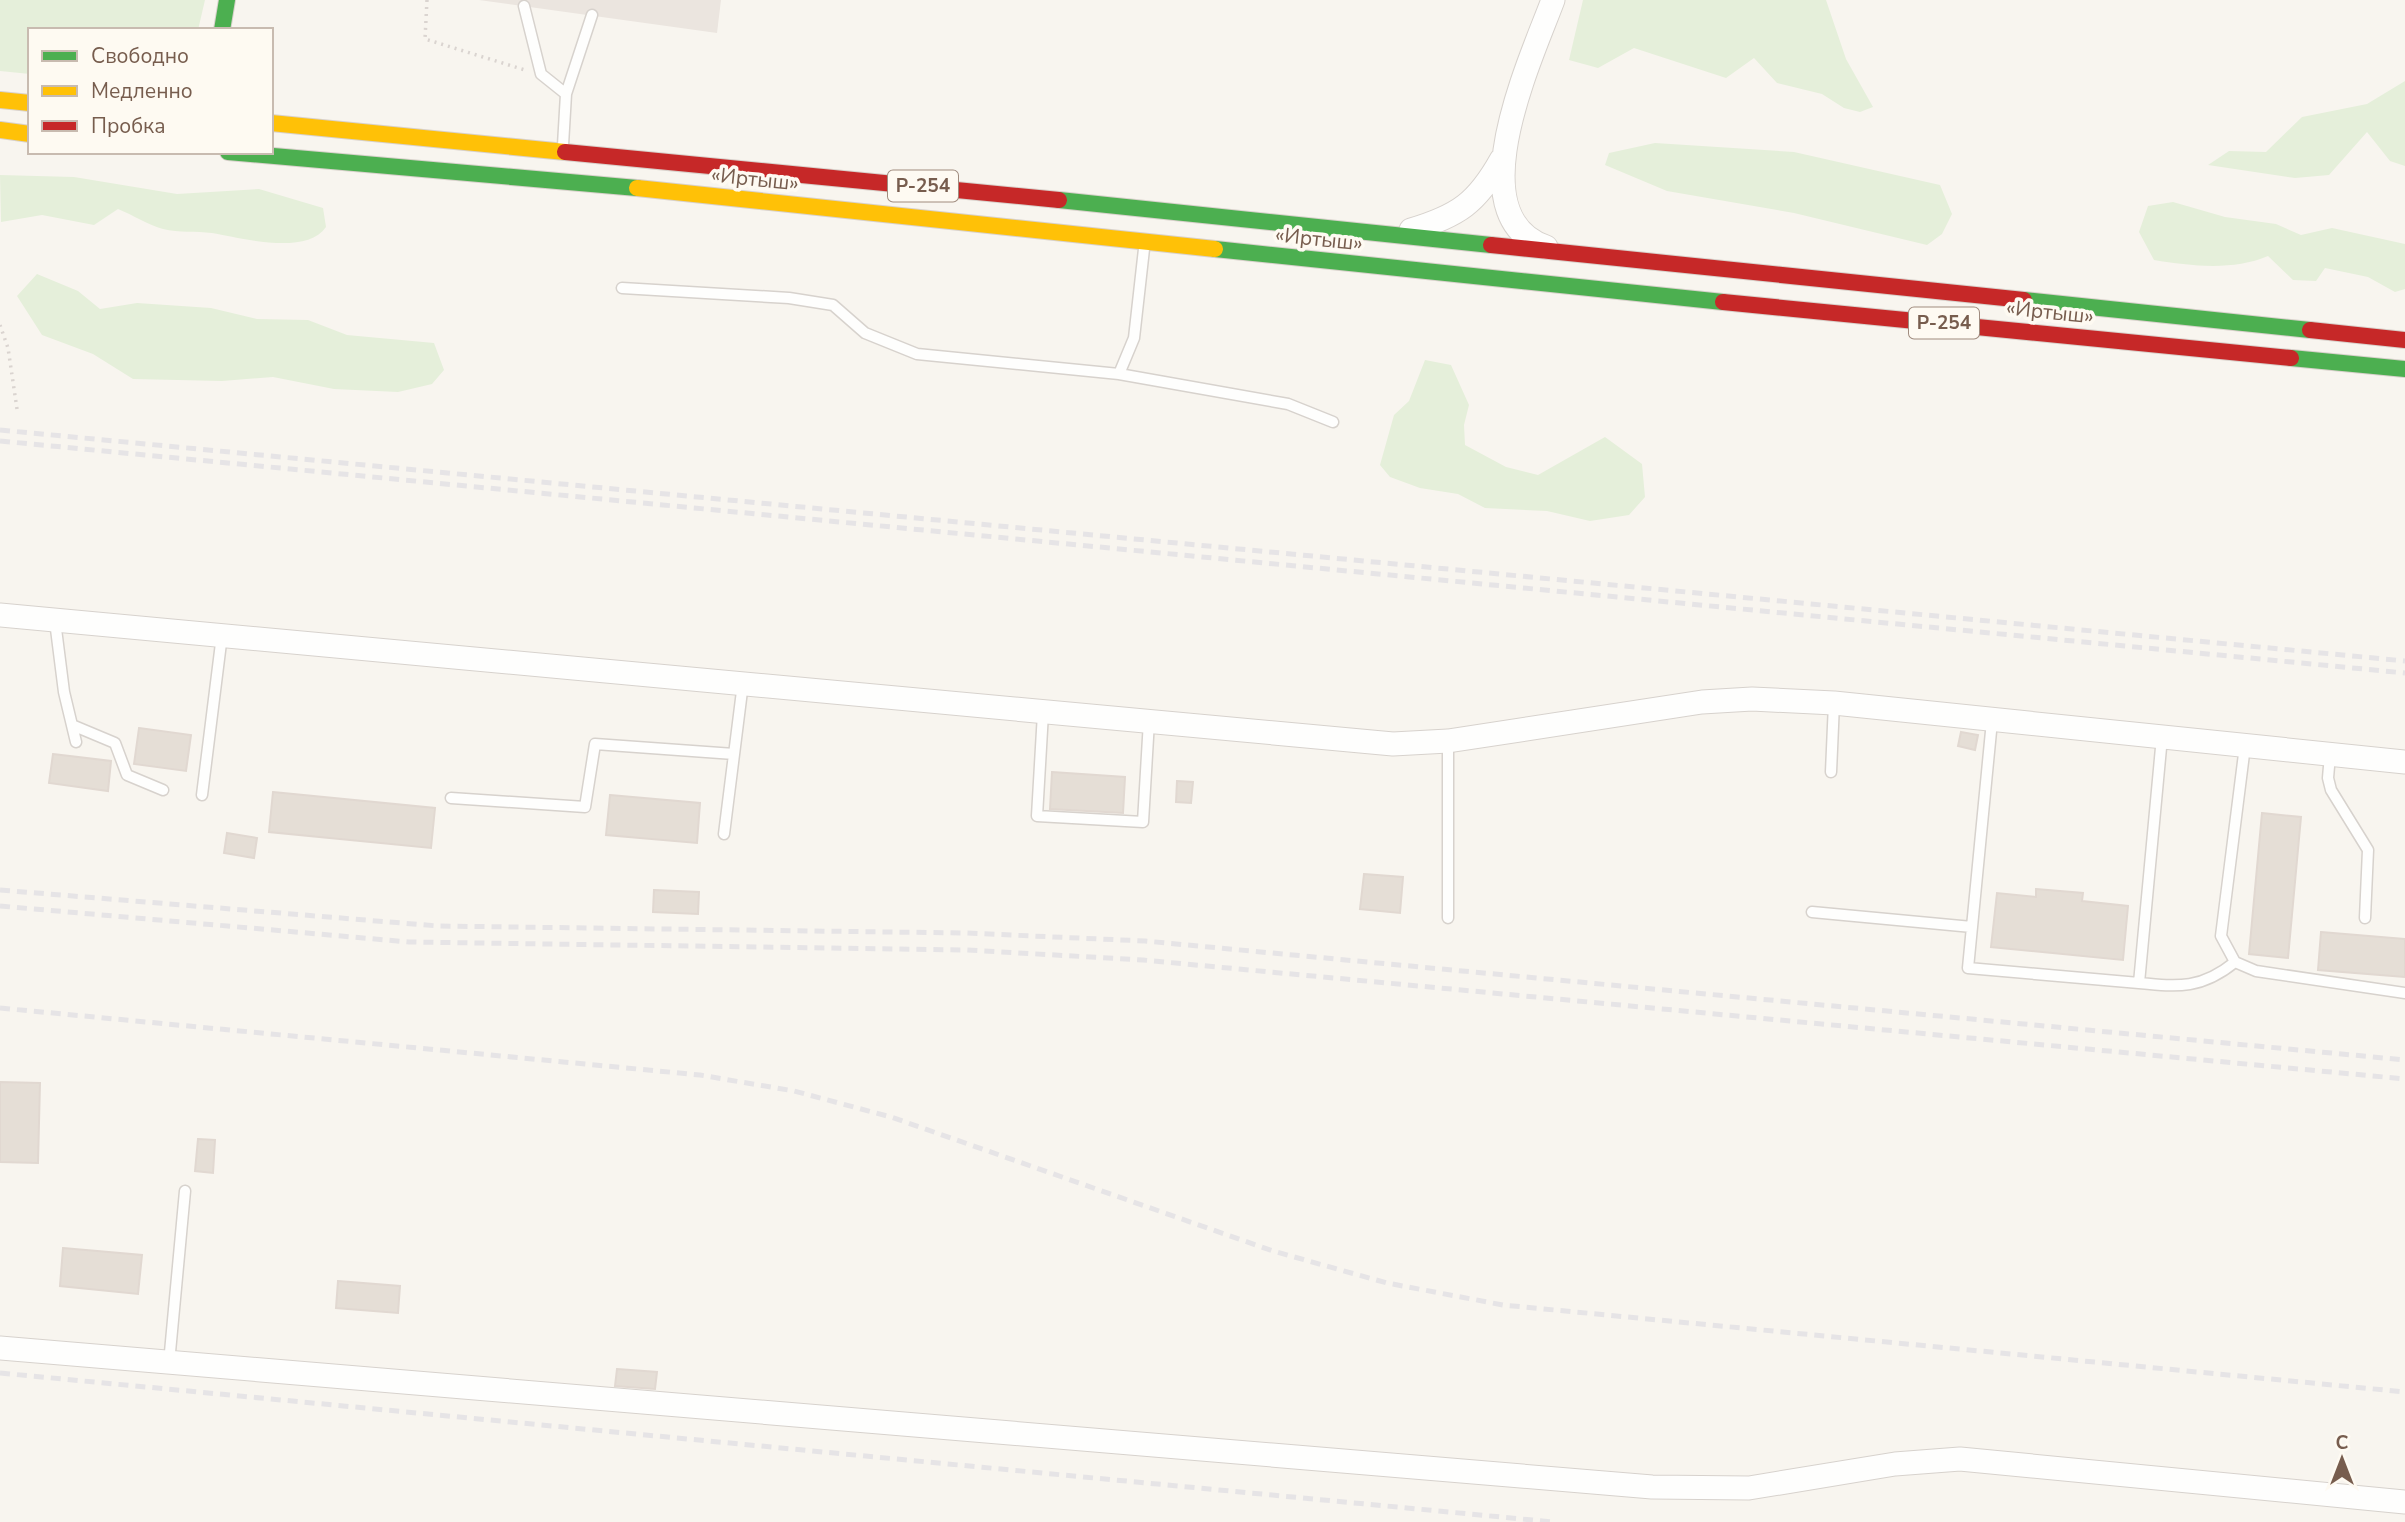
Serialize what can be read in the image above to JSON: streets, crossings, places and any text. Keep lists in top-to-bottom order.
{
  "streets": {
    "main road": ["«Иртыш»", "Р-254"]
  },
  "legend": ["Свободно", "Медленно", "Пробка"],
  "north": "top"
}
